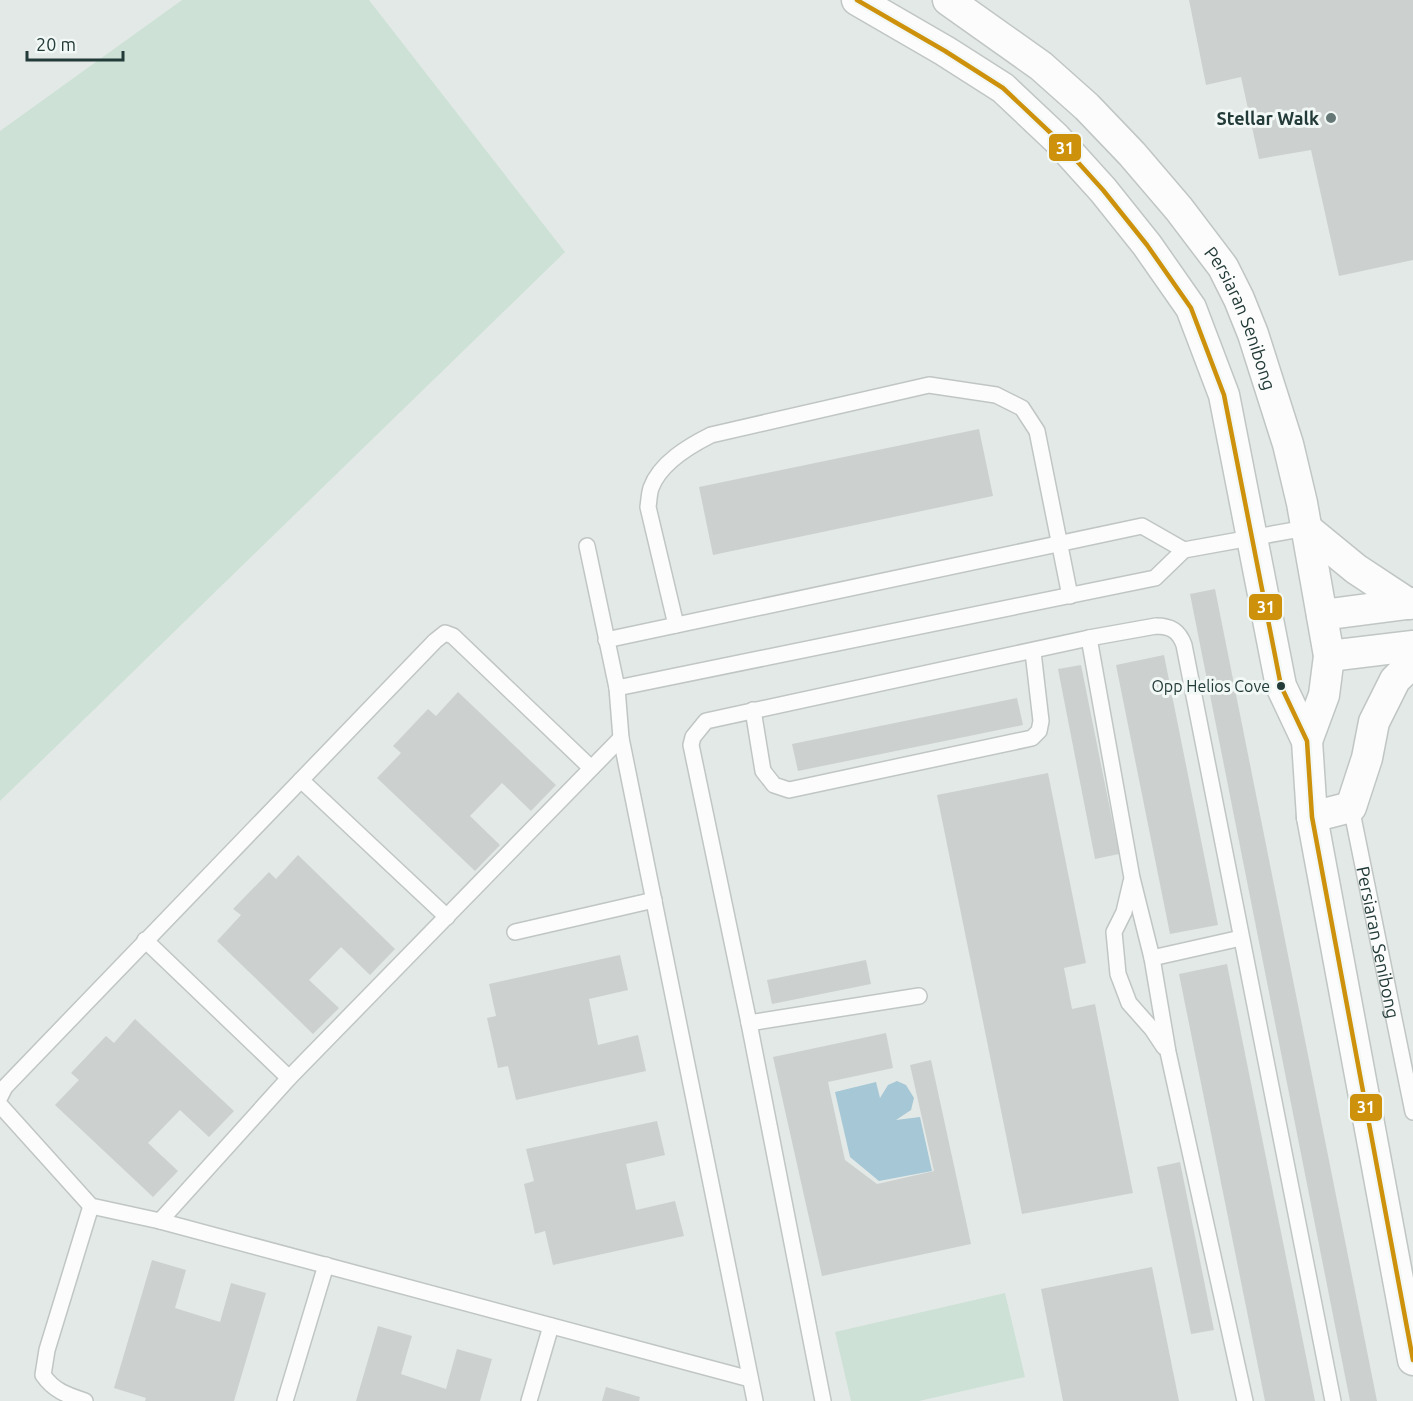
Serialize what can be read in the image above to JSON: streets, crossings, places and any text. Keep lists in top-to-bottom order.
{
  "streets": {
    "street": ["Persiaran Senibong"]
  },
  "places": ["Stellar Walk", "Opp Helios Cove"],
  "lines": ["transit line 31"],
  "scale_bar": "20 m"
}
